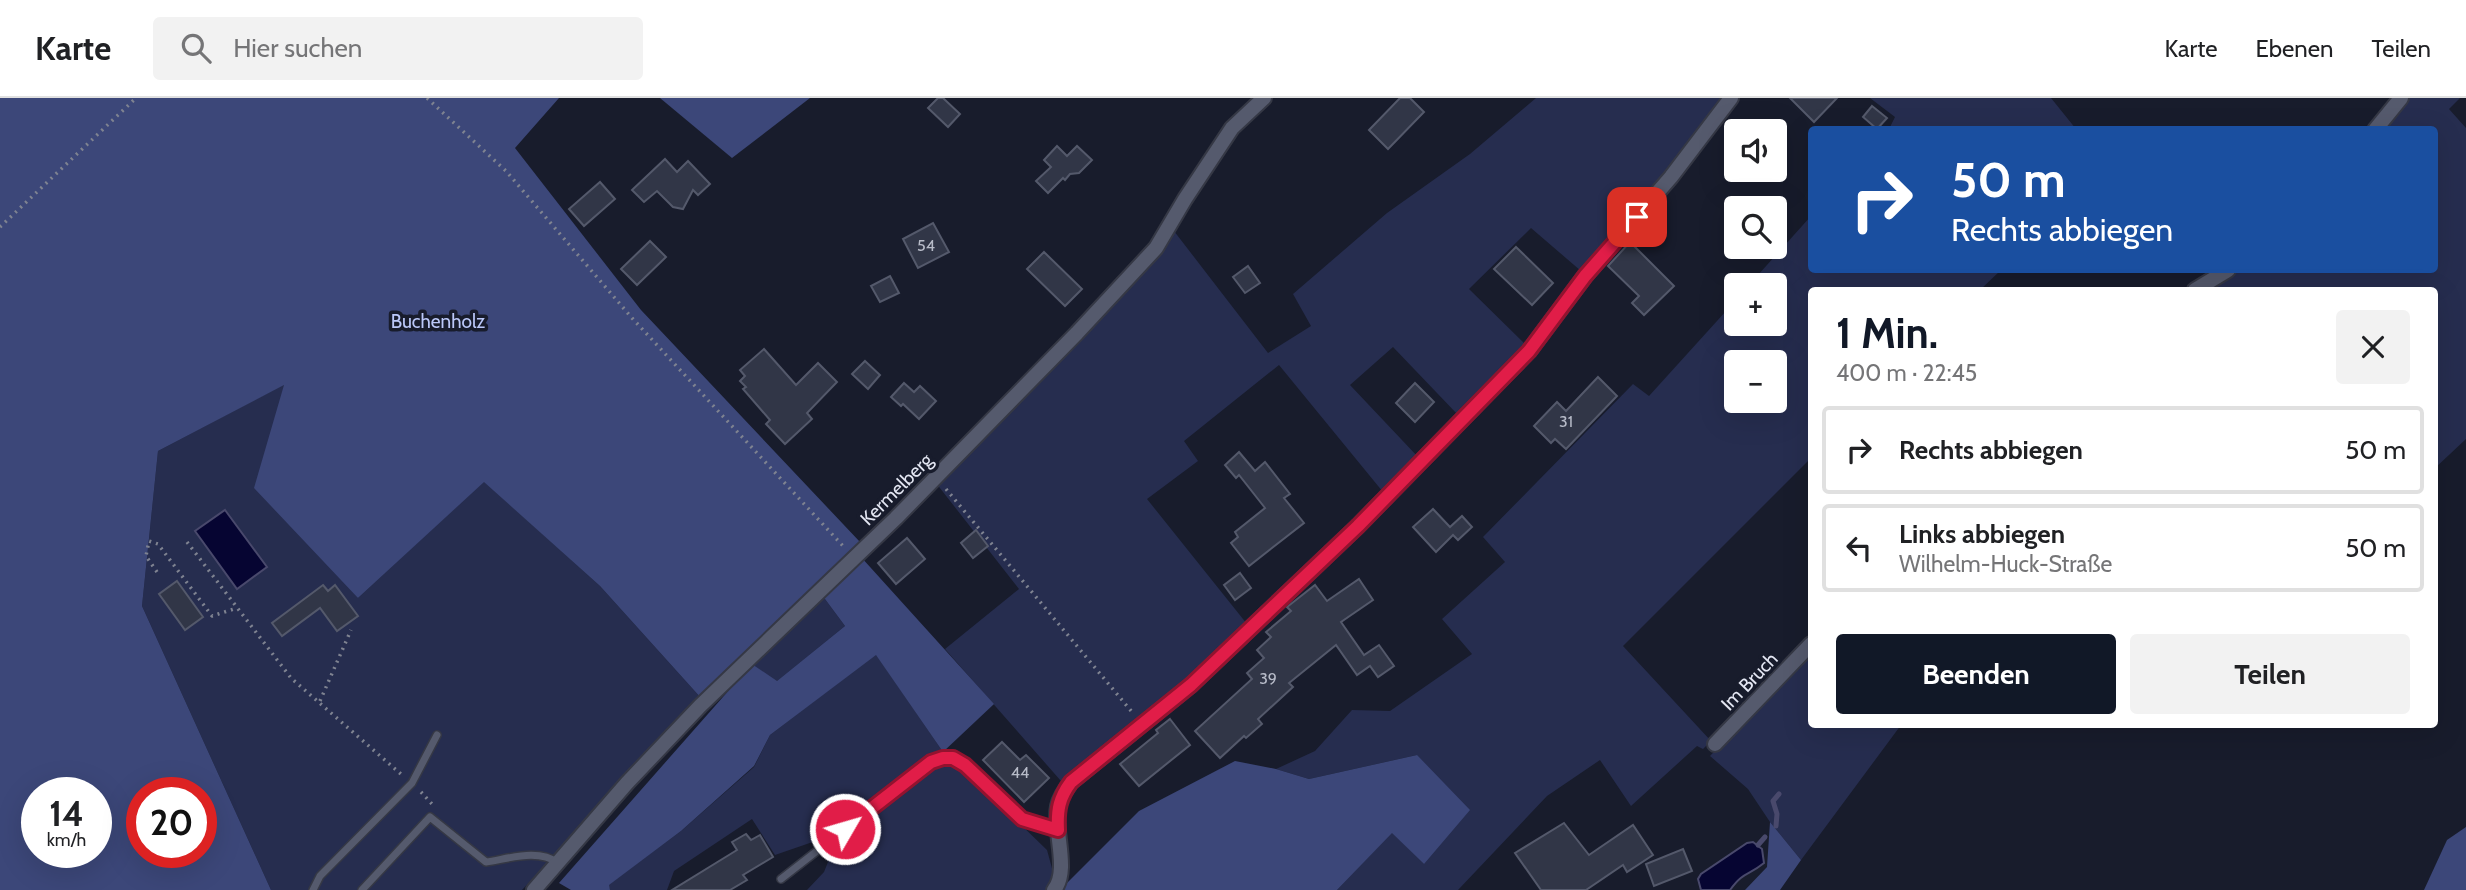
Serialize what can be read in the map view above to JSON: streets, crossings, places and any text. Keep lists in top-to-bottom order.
{
  "streets": {
    "street": ["Kermelberg", "Im Bruch"]
  },
  "parks": ["Buchenholz"],
  "house_numbers": [
    "54",
    "31",
    "39",
    "44"
  ],
  "page": {
    "header": "Karte",
    "search": "Hier suchen",
    "nav": ["Karte", "Ebenen", "Teilen"],
    "map_buttons": ["+", "−"],
    "turn": ["50 m", "Rechts abbiegen"],
    "heading": ["1 Min.", "400 m · 22:45"],
    "list": [
      {
        "name": "Rechts abbiegen",
        "value": "50 m"
      },
      {
        "name": "Links abbiegen",
        "note": "Wilhelm-Huck-Straße",
        "value": "50 m"
      }
    ],
    "buttons": ["Beenden", "Teilen"],
    "speed": "14 km/h",
    "limit": "20"
  }
}
